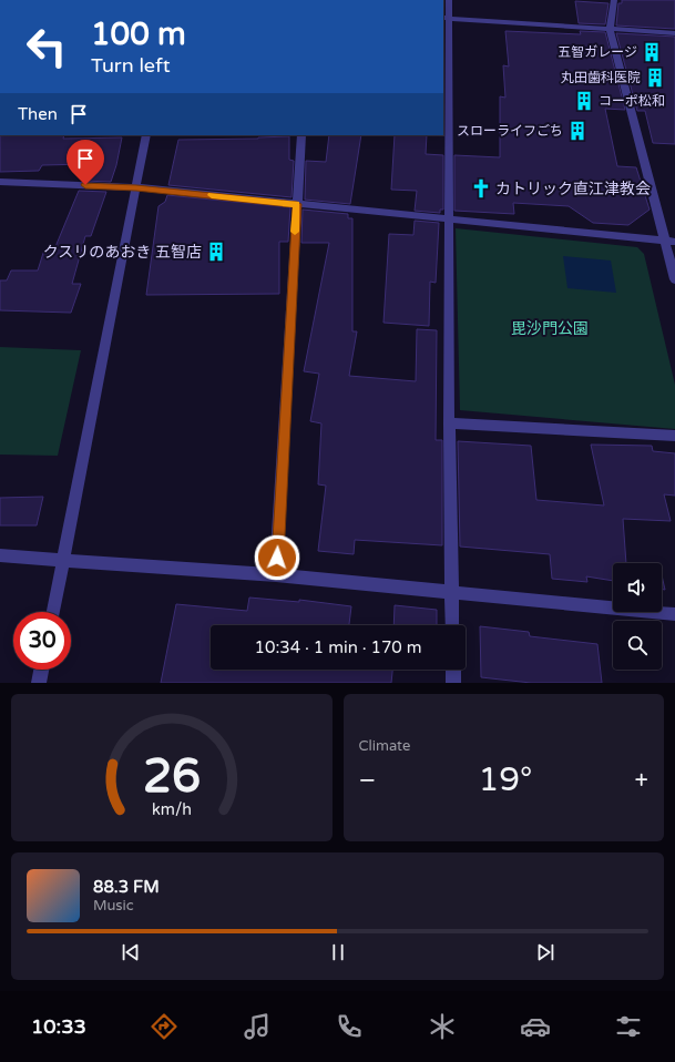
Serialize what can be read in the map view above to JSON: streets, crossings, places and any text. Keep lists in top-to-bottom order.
{
  "parks": ["毘沙門公園"],
  "places": {
    "building": [
      "五智ガレージ",
      "丸田歯科医院",
      "コーポ松和",
      "スローライフごち",
      "クスリのあおき 五智店"
    ],
    "church": ["カトリック直江津教会"]
  },
  "page": {
    "turn": ["100 m", "Turn left"],
    "then": "Then",
    "limit": "30",
    "trip": "10:34 · 1 min · 170 m",
    "tile": "Climate",
    "heat": ["−", "19°", "+"],
    "song": ["88.3 FM", "Music"],
    "tabs": "10:33",
    "gauge": ["26", "km/h"]
  }
}
